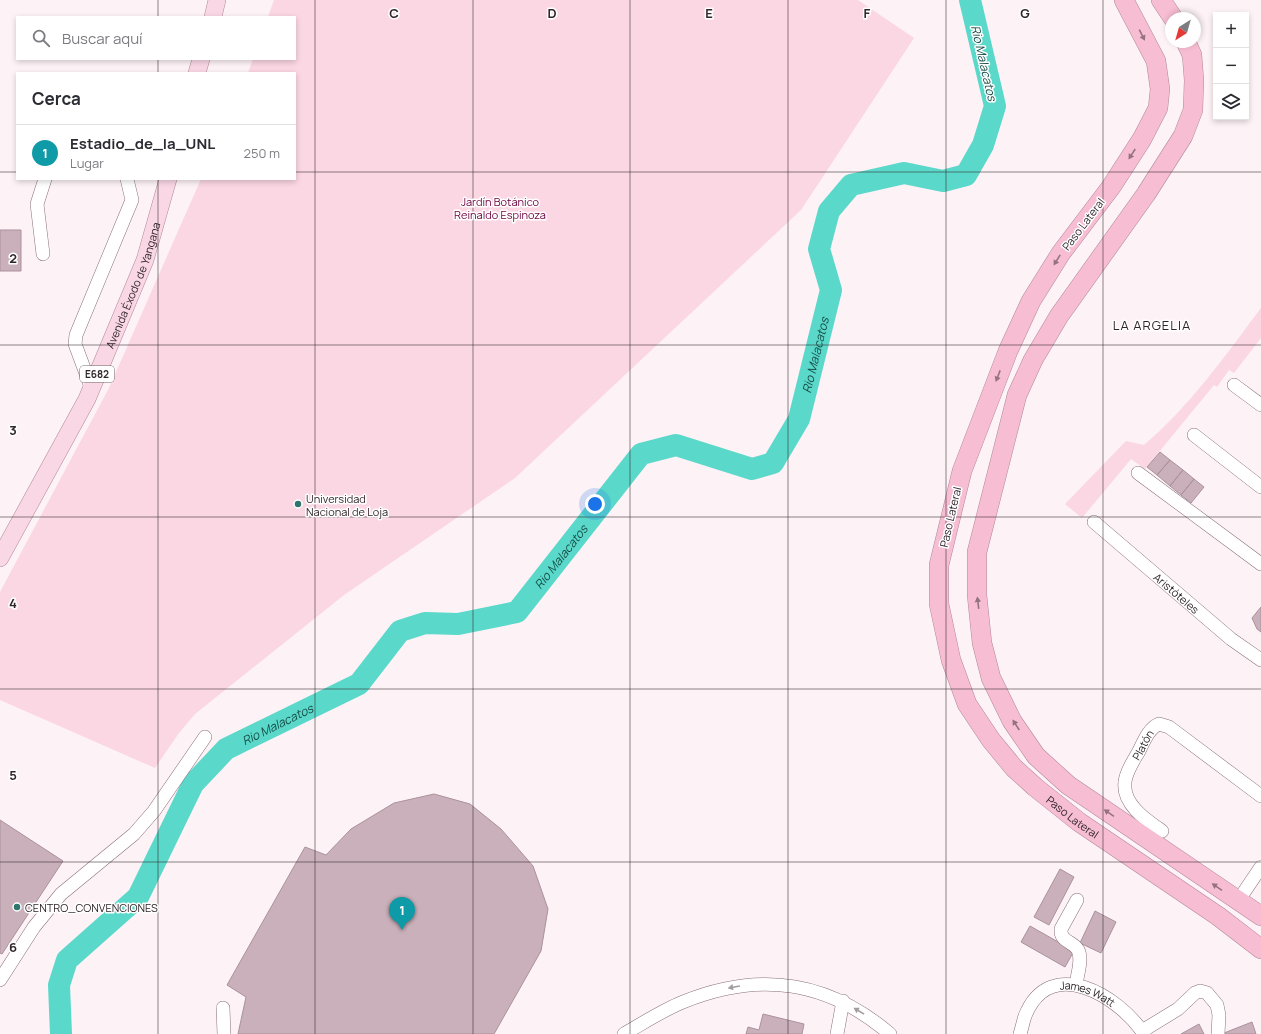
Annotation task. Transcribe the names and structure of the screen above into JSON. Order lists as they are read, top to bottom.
{
  "streets": {
    "highway": ["Paso Lateral"],
    "main road": ["Avenida Éxodo de Yangana", "E682"],
    "street": ["Aristóteles", "Platón", "James Watt"]
  },
  "districts": ["LA ARGELIA"],
  "water": ["Rio Malacatos"],
  "parks": ["Jardín Botánico Reinaldo Espinoza"],
  "places": ["Universidad Nacional de Loja", "CENTRO_CONVENCIONES"],
  "north": "bottom left",
  "page": {
    "map_buttons": ["+", "−"],
    "search": "Buscar aquí",
    "heading": "Cerca",
    "list": [
      {
        "mark": "1",
        "name": "Estadio_de_la_UNL",
        "note": "Lugar",
        "value": "250 m"
      }
    ],
    "pins": "1"
  },
  "grid": {
    "columns": [
      "C",
      "D",
      "E",
      "F",
      "G"
    ],
    "rows": [
      "2",
      "3",
      "4",
      "5",
      "6"
    ]
  }
}
